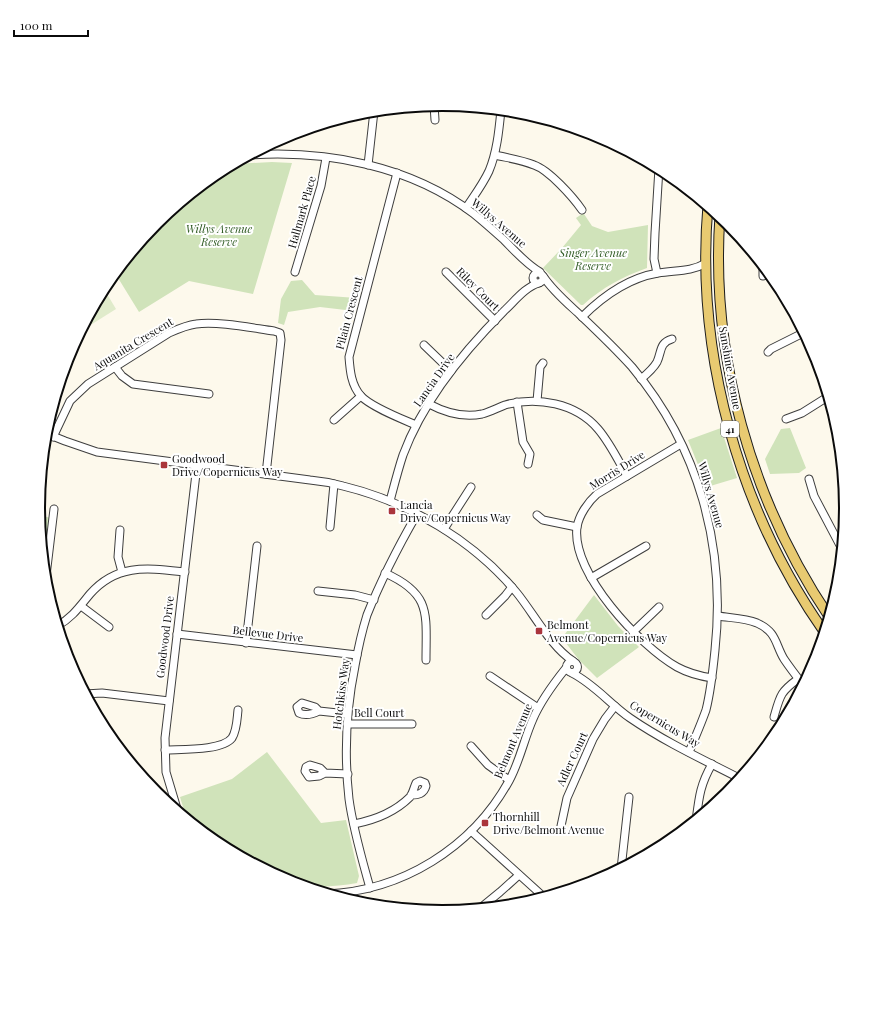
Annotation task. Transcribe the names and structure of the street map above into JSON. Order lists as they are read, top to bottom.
{
  "streets": {
    "main road": ["Sunshine Avenue", "41"],
    "street": [
      "Hallmark Place",
      "Willys Avenue",
      "Riley Court",
      "Pilain Crescent",
      "Aquanita Crescent",
      "Lancia Drive",
      "Morris Drive",
      "Bellevue Drive",
      "Goodwood Drive",
      "Hotchkiss Way",
      "Bell Court",
      "Copernicus Way",
      "Belmont Avenue",
      "Adler Court"
    ]
  },
  "crossings": [
    ["Hallmark Place", "Willys Avenue"],
    ["Willys Avenue", "Pilain Crescent"],
    ["Willys Avenue", "Lancia Drive"],
    ["Willys Avenue", "Morris Drive"],
    ["Willys Avenue", "Copernicus Way"],
    ["Riley Court", "Lancia Drive"],
    ["Pilain Crescent", "Lancia Drive"],
    ["Aquanita Crescent", "Copernicus Way"],
    ["Lancia Drive", "Copernicus Way"],
    ["Bellevue Drive", "Goodwood Drive"],
    ["Bellevue Drive", "Hotchkiss Way"],
    ["Goodwood Drive", "Copernicus Way"],
    ["Hotchkiss Way", "Bell Court"],
    ["Hotchkiss Way", "Copernicus Way"],
    ["Hotchkiss Way", "Belmont Avenue"],
    ["Copernicus Way", "Belmont Avenue"],
    ["Copernicus Way", "Adler Court"]
  ],
  "parks": ["Willys Avenue Reserve", "Singer Avenue Reserve"],
  "places": {
    "transit": [
      "Goodwood Drive/Copernicus Way",
      "Lancia Drive/Copernicus Way",
      "Belmont Avenue/Copernicus Way",
      "Thornhill Drive/Belmont Avenue"
    ]
  },
  "scale_bar": "100 m"
}
